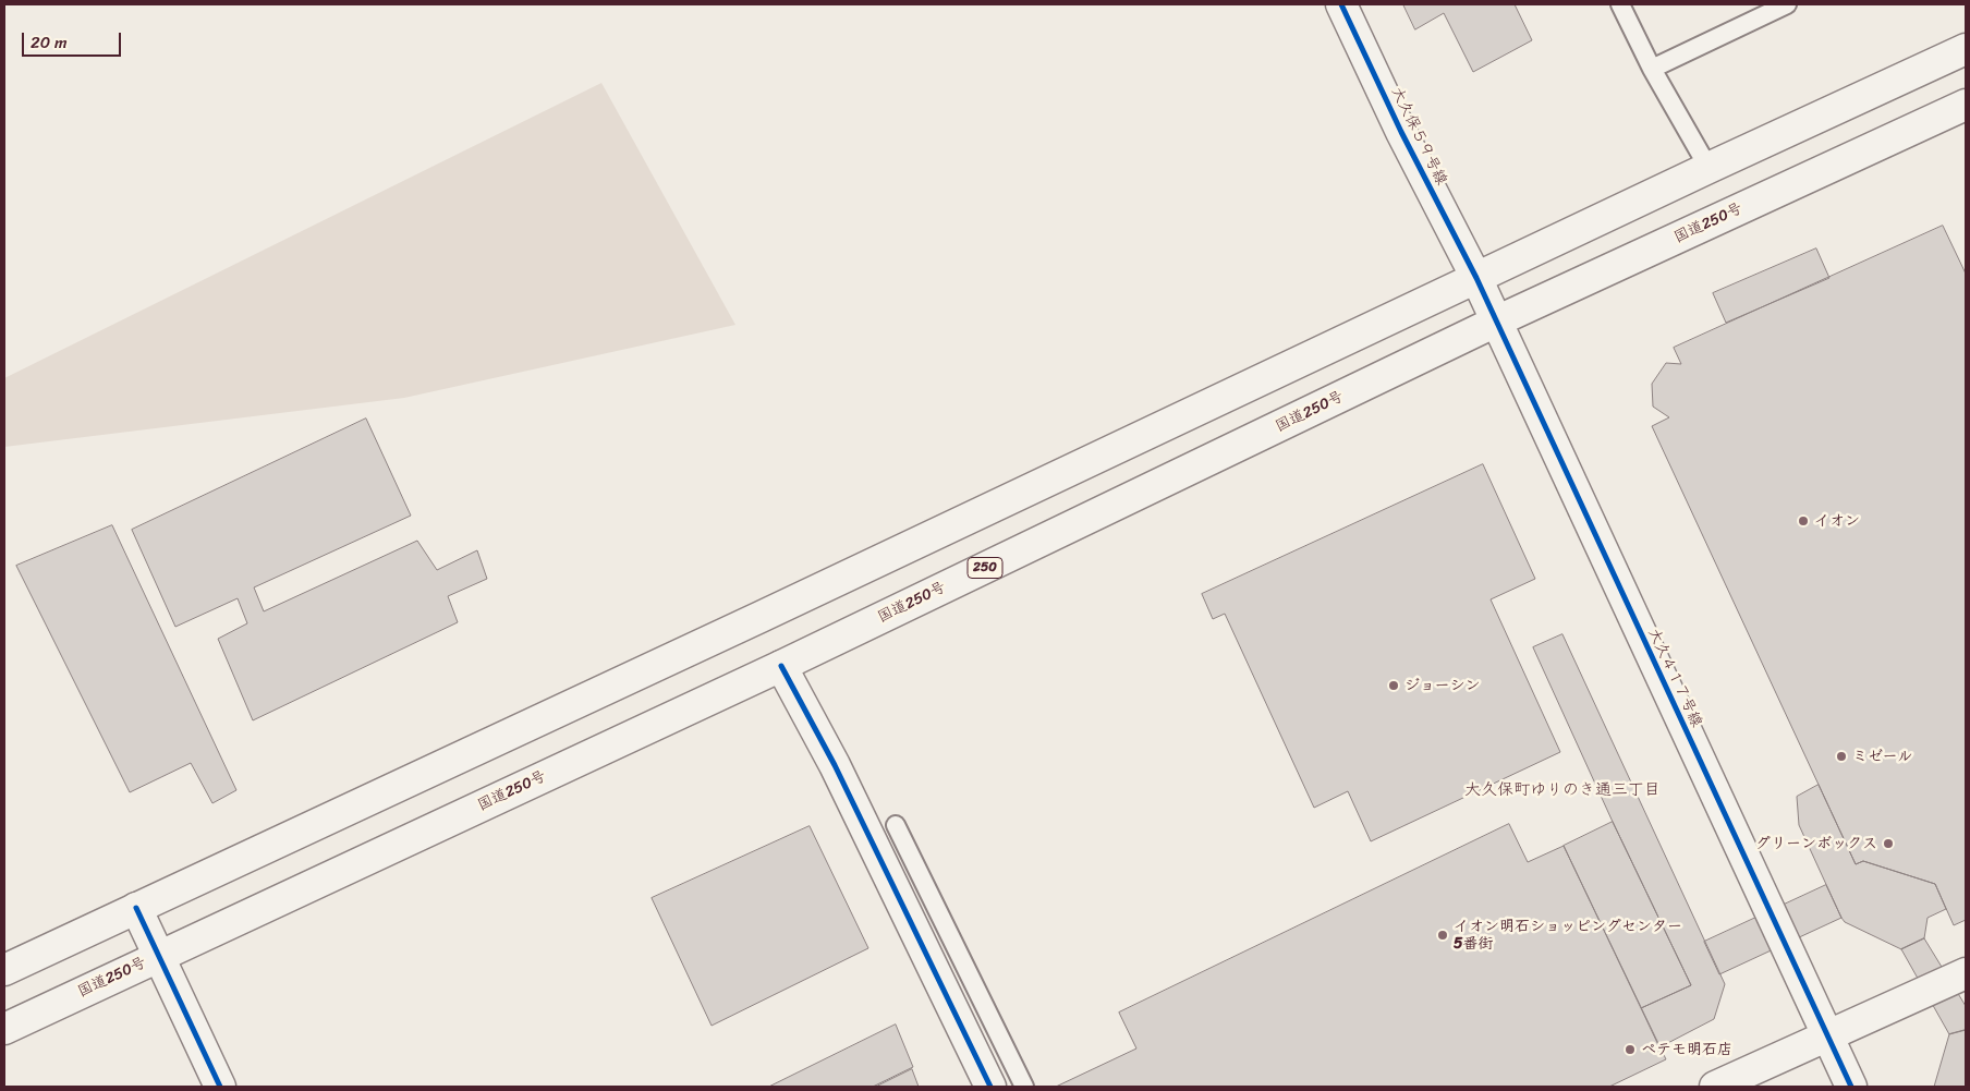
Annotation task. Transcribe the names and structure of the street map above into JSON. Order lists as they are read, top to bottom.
{
  "streets": {
    "main road": [
      "大久保５９号線",
      "国道250号",
      "250",
      "大久４１７号線"
    ]
  },
  "crossings": [
    ["大久保５９号線", "大久４１７号線"],
    ["国道250号", "大久４１７号線"]
  ],
  "districts": ["大久保町ゆりのき通三丁目"],
  "places": [
    "イオン",
    "ジョーシン",
    "ミゼール",
    "グリーンボックス",
    "イオン明石ショッピングセンター 5番街",
    "ペテモ明石店"
  ],
  "scale_bar": "20 m"
}
